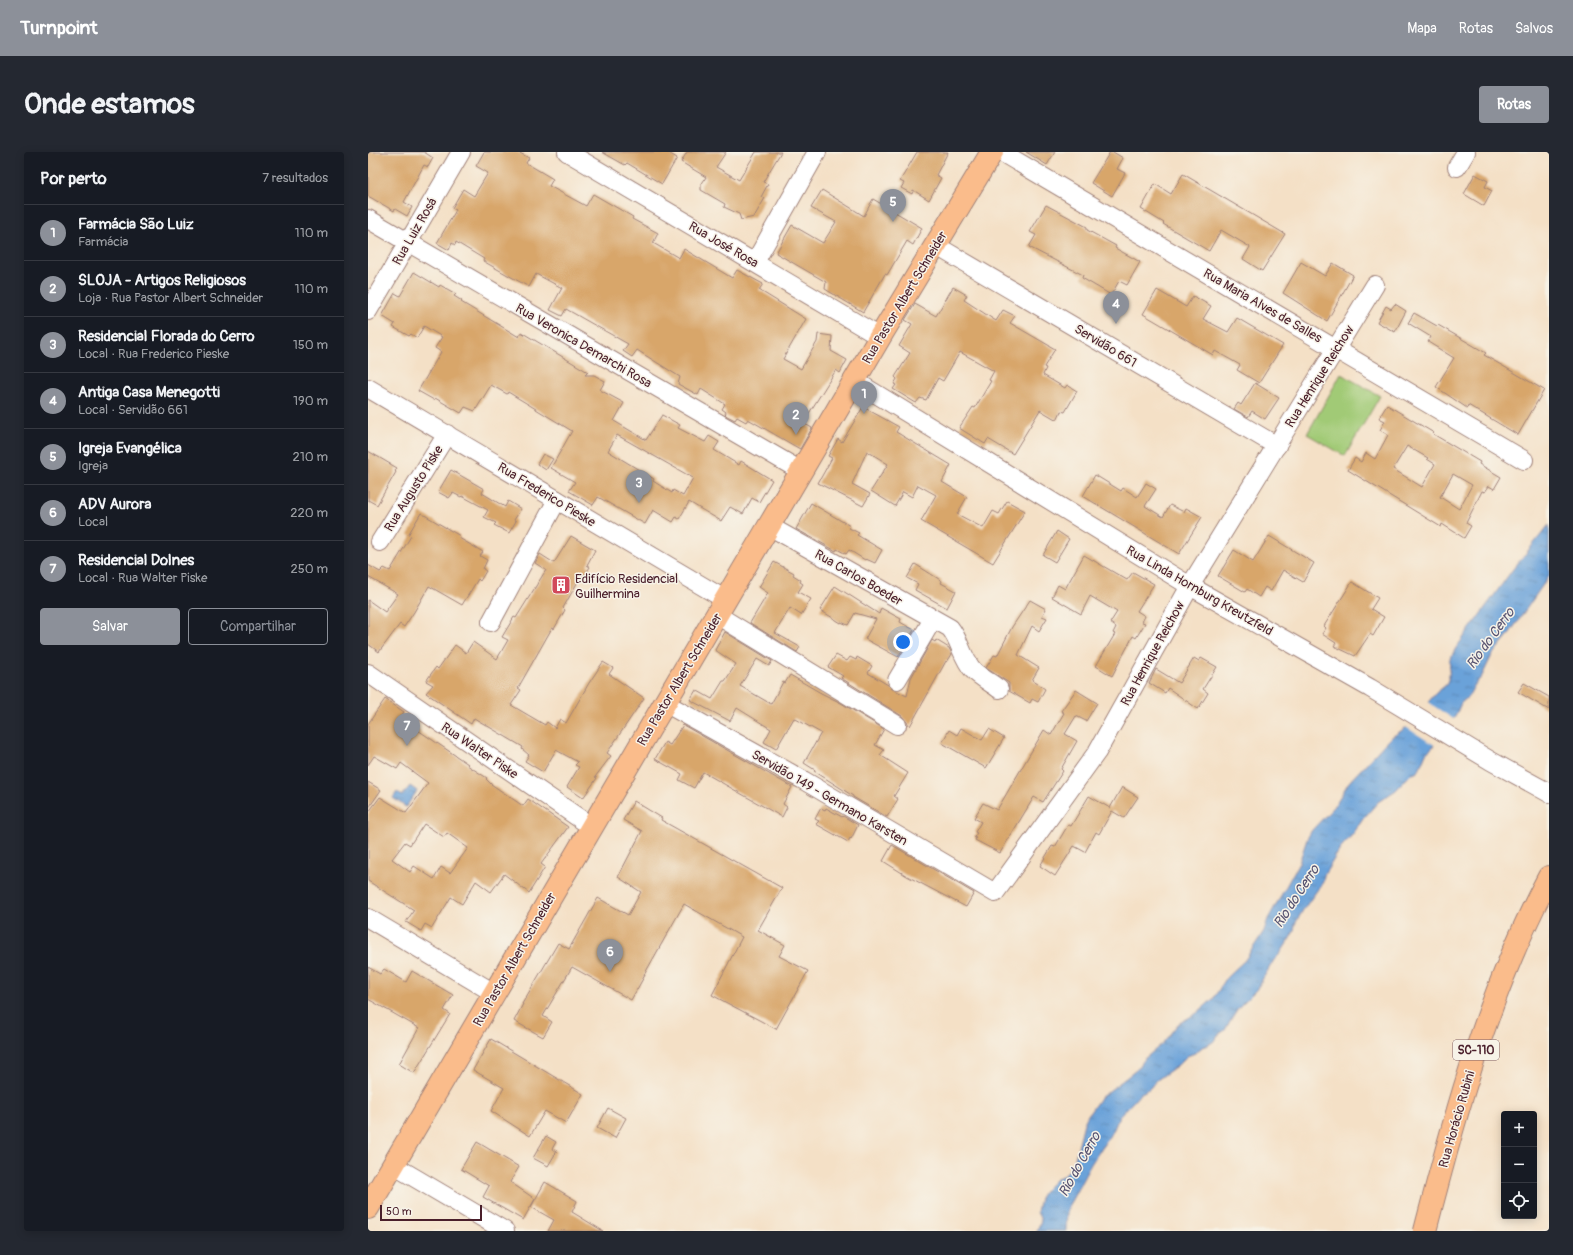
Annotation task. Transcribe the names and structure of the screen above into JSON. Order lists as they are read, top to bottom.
{
  "streets": {
    "main road": ["Rua Pastor Albert Schneider", "SC-110", "Rua Horácio Rubini"],
    "street": [
      "Rua Luiz Rosá",
      "Rua José Rosa",
      "Rua Maria Alves de Salles",
      "Rua Veronica Demarchi Rosa",
      "Servidão 661",
      "Rua Henrique Reichow",
      "Rua Augusto Piske",
      "Rua Frederico Pieske",
      "Rua Carlos Boeder",
      "Rua Linda Hornburg Kreutzfeld",
      "Rua Walter Piske",
      "Servidão 149 - Germano Karsten"
    ]
  },
  "crossings": [
    ["Rua Luiz Rosá", "Rua Veronica Demarchi Rosa"],
    ["Rua José Rosa", "Rua Pastor Albert Schneider"],
    ["Rua Pastor Albert Schneider", "Rua Veronica Demarchi Rosa"],
    ["Rua Pastor Albert Schneider", "Servidão 661"],
    ["Rua Pastor Albert Schneider", "Rua Frederico Pieske"],
    ["Rua Pastor Albert Schneider", "Rua Carlos Boeder"],
    ["Rua Pastor Albert Schneider", "Rua Linda Hornburg Kreutzfeld"],
    ["Rua Pastor Albert Schneider", "Rua Walter Piske"],
    ["Rua Pastor Albert Schneider", "Servidão 149 - Germano Karsten"],
    ["Rua Maria Alves de Salles", "Rua Henrique Reichow"],
    ["Servidão 661", "Rua Henrique Reichow"],
    ["Rua Henrique Reichow", "Rua Linda Hornburg Kreutzfeld"],
    ["Rua Henrique Reichow", "Servidão 149 - Germano Karsten"],
    ["Rua Augusto Piske", "Rua Frederico Pieske"]
  ],
  "water": ["Rio do Cerro"],
  "places": {
    "building": ["Edifício Residencial Guilhermina"]
  },
  "scale_bar": "50 m",
  "page": {
    "header": "Turnpoint",
    "nav": ["Mapa", "Rotas", "Salvos"],
    "buttons": [
      "Rotas",
      ["Salvar", "Compartilhar"]
    ],
    "title": "Onde estamos",
    "heading": ["Por perto", "7 resultados"],
    "pins": [
      "5",
      "4",
      "1",
      "2",
      "3",
      "7",
      "6"
    ],
    "list": [
      {
        "mark": "1",
        "name": "Farmácia São Luiz",
        "note": "Farmácia",
        "value": "110 m"
      },
      {
        "mark": "2",
        "name": "SLOJA - Artigos Religiosos",
        "note": "Loja · Rua Pastor Albert Schneider",
        "value": "110 m"
      },
      {
        "mark": "3",
        "name": "Residencial Florada do Cerro",
        "note": "Local · Rua Frederico Pieske",
        "value": "150 m"
      },
      {
        "mark": "4",
        "name": "Antiga Casa Menegotti",
        "note": "Local · Servidão 661",
        "value": "190 m"
      },
      {
        "mark": "5",
        "name": "Igreja Evangélica",
        "note": "Igreja",
        "value": "210 m"
      },
      {
        "mark": "6",
        "name": "ADV Aurora",
        "note": "Local",
        "value": "220 m"
      },
      {
        "mark": "7",
        "name": "Residencial Dolnes",
        "note": "Local · Rua Walter Piske",
        "value": "250 m"
      }
    ],
    "map_buttons": ["+", "−"],
    "scale": "50 m"
  }
}
